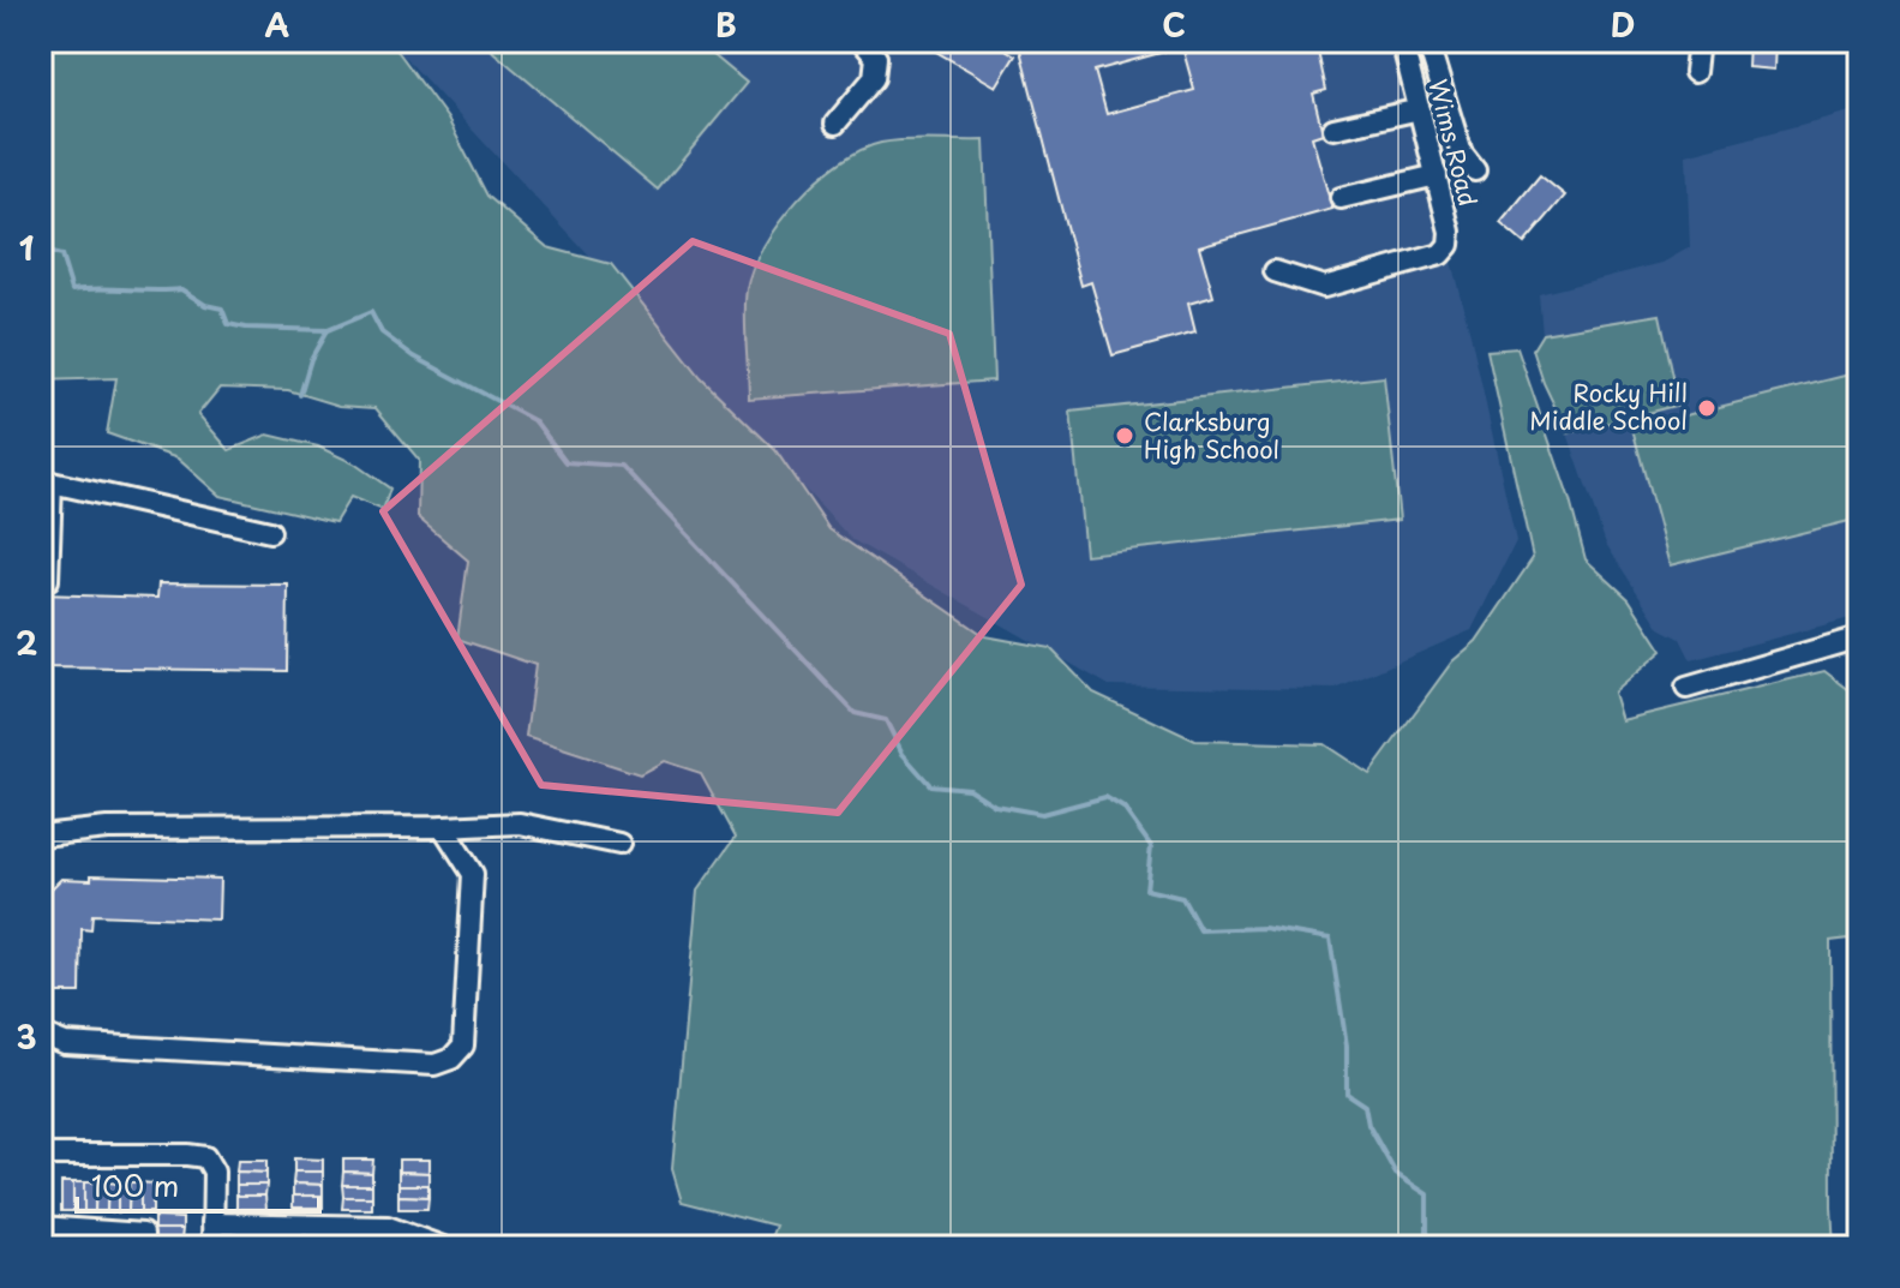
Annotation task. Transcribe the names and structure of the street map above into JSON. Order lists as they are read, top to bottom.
{
  "streets": {
    "street": ["Wims Road"]
  },
  "places": ["Rocky Hill Middle School", "Clarksburg High School"],
  "scale_bar": "100 m",
  "grid": {
    "columns": [
      "A",
      "B",
      "C",
      "D"
    ],
    "rows": ["1", "2", "3"]
  }
}
